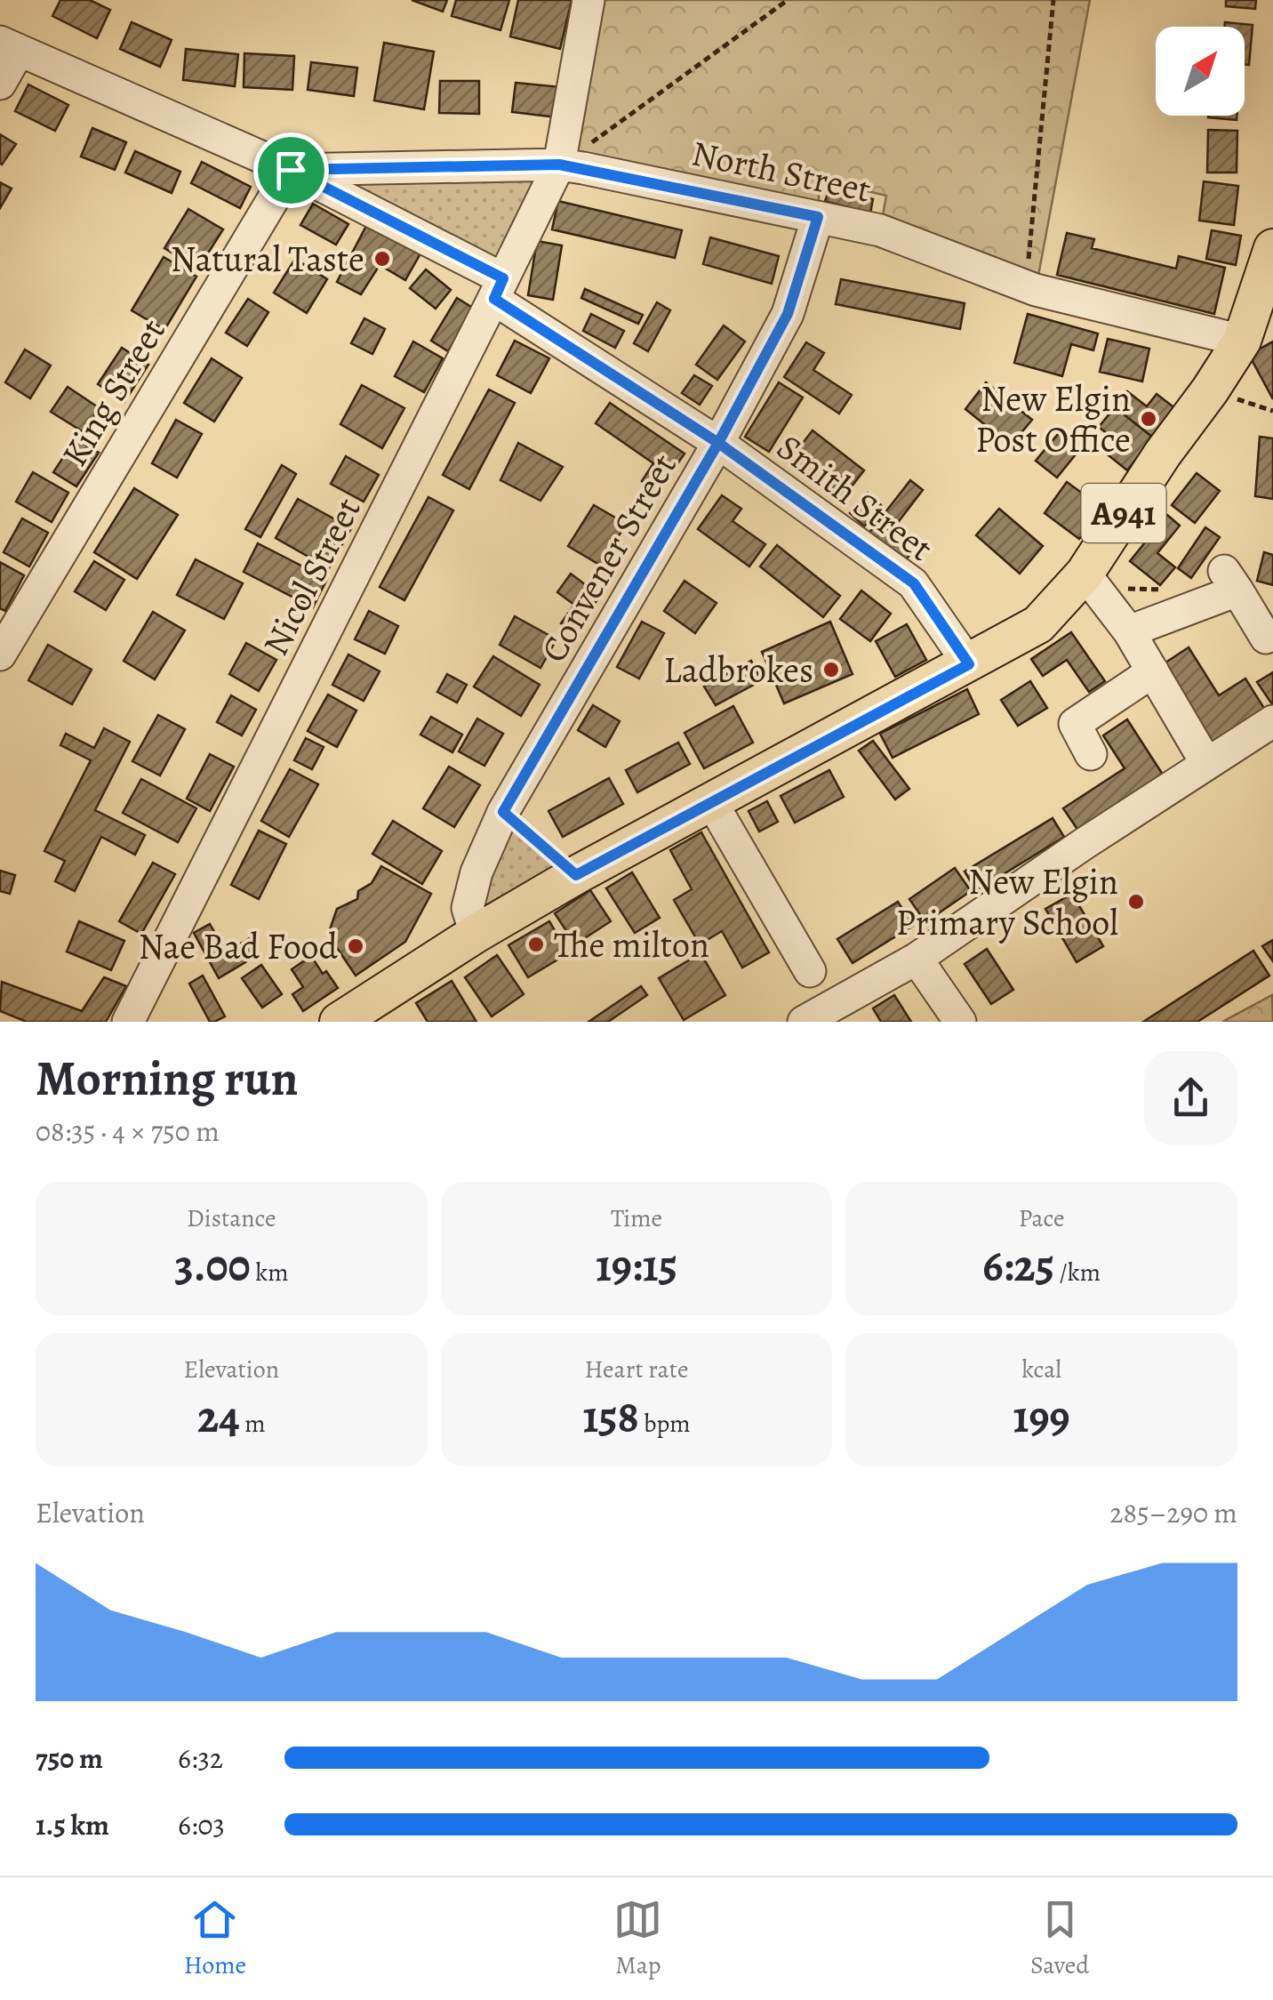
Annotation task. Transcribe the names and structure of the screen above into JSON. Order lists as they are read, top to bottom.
{
  "streets": {
    "main road": ["A941"],
    "street": [
      "North Street",
      "King Street",
      "Smith Street",
      "Convener Street",
      "Nicol Street"
    ]
  },
  "crossings": [
    ["North Street", "King Street"],
    ["North Street", "Smith Street"],
    ["North Street", "A941"],
    ["North Street", "Convener Street"],
    ["North Street", "Nicol Street"],
    ["King Street", "Smith Street"],
    ["Smith Street", "A941"],
    ["Smith Street", "Convener Street"],
    ["Smith Street", "Nicol Street"],
    ["A941", "Convener Street"]
  ],
  "places": [
    "Natural Taste",
    "New Elgin Post Office",
    "Ladbrokes",
    "New Elgin Primary School",
    "The milton",
    "Nae Bad Food"
  ],
  "north": "top right",
  "page": {
    "heading": ["Morning run", "08:35 · 4 × 750 m"],
    "stats": [
      ["Distance", "3.00 km"],
      ["Time", "19:15"],
      ["Pace", "6:25 /km"],
      ["Elevation", "24 m"],
      ["Heart rate", "158 bpm"],
      ["kcal", "199"]
    ],
    "chart": ["Elevation", "285–290 m"],
    "list": [
      {
        "name": "750 m",
        "note": "6:32"
      },
      {
        "name": "1.5 km",
        "note": "6:03"
      }
    ],
    "tabs": ["Home", "Map", "Saved"]
  }
}
